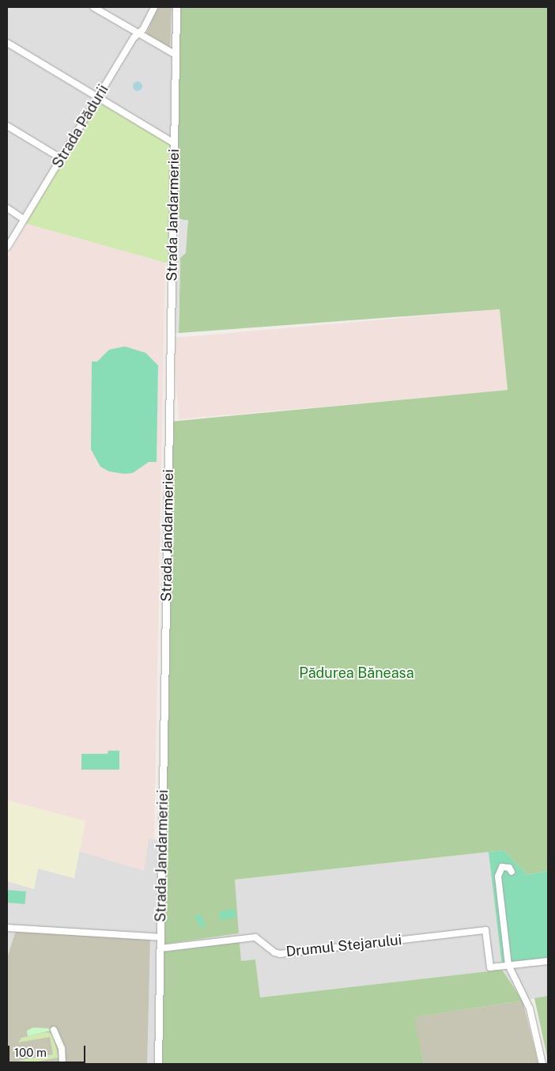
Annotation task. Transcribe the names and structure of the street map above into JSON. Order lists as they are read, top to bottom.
{
  "streets": {
    "street": ["Strada Pădurii", "Strada Jandarmeriei", "Drumul Stejarului"]
  },
  "crossings": [
    ["Strada Jandarmeriei", "Drumul Stejarului"]
  ],
  "parks": ["Pădurea Băneasa"],
  "scale_bar": "100 m"
}
